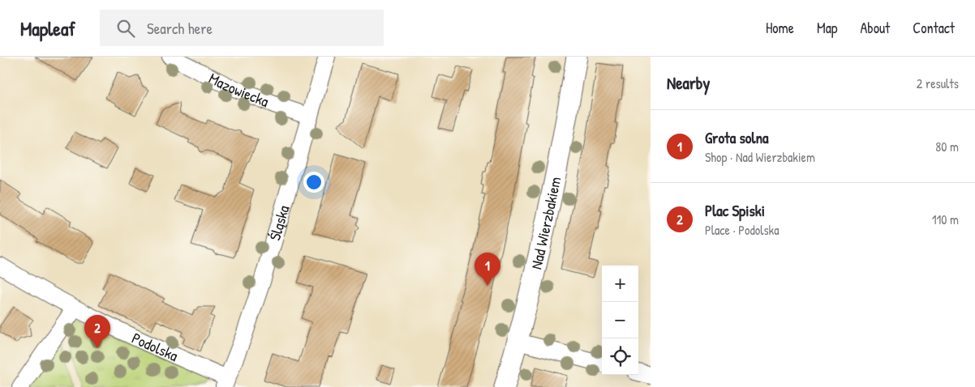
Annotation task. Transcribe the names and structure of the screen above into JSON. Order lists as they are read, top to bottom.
{
  "streets": {
    "street": [
      "Mazowiecka",
      "Nad Wierzbakiem",
      "Śląska",
      "Podolska"
    ]
  },
  "crossings": [
    ["Mazowiecka", "Śląska"],
    ["Śląska", "Podolska"]
  ],
  "page": {
    "header": "Mapleaf",
    "search": "Search here",
    "nav": [
      "Home",
      "Map",
      "About",
      "Contact"
    ],
    "heading": ["Nearby", "2 results"],
    "list": [
      {
        "mark": "1",
        "name": "Grota solna",
        "note": "Shop · Nad Wierzbakiem",
        "value": "80 m"
      },
      {
        "mark": "2",
        "name": "Plac Spiski",
        "note": "Place · Podolska",
        "value": "110 m"
      }
    ],
    "pins": ["1", "2"],
    "map_buttons": ["+", "−"]
  }
}
